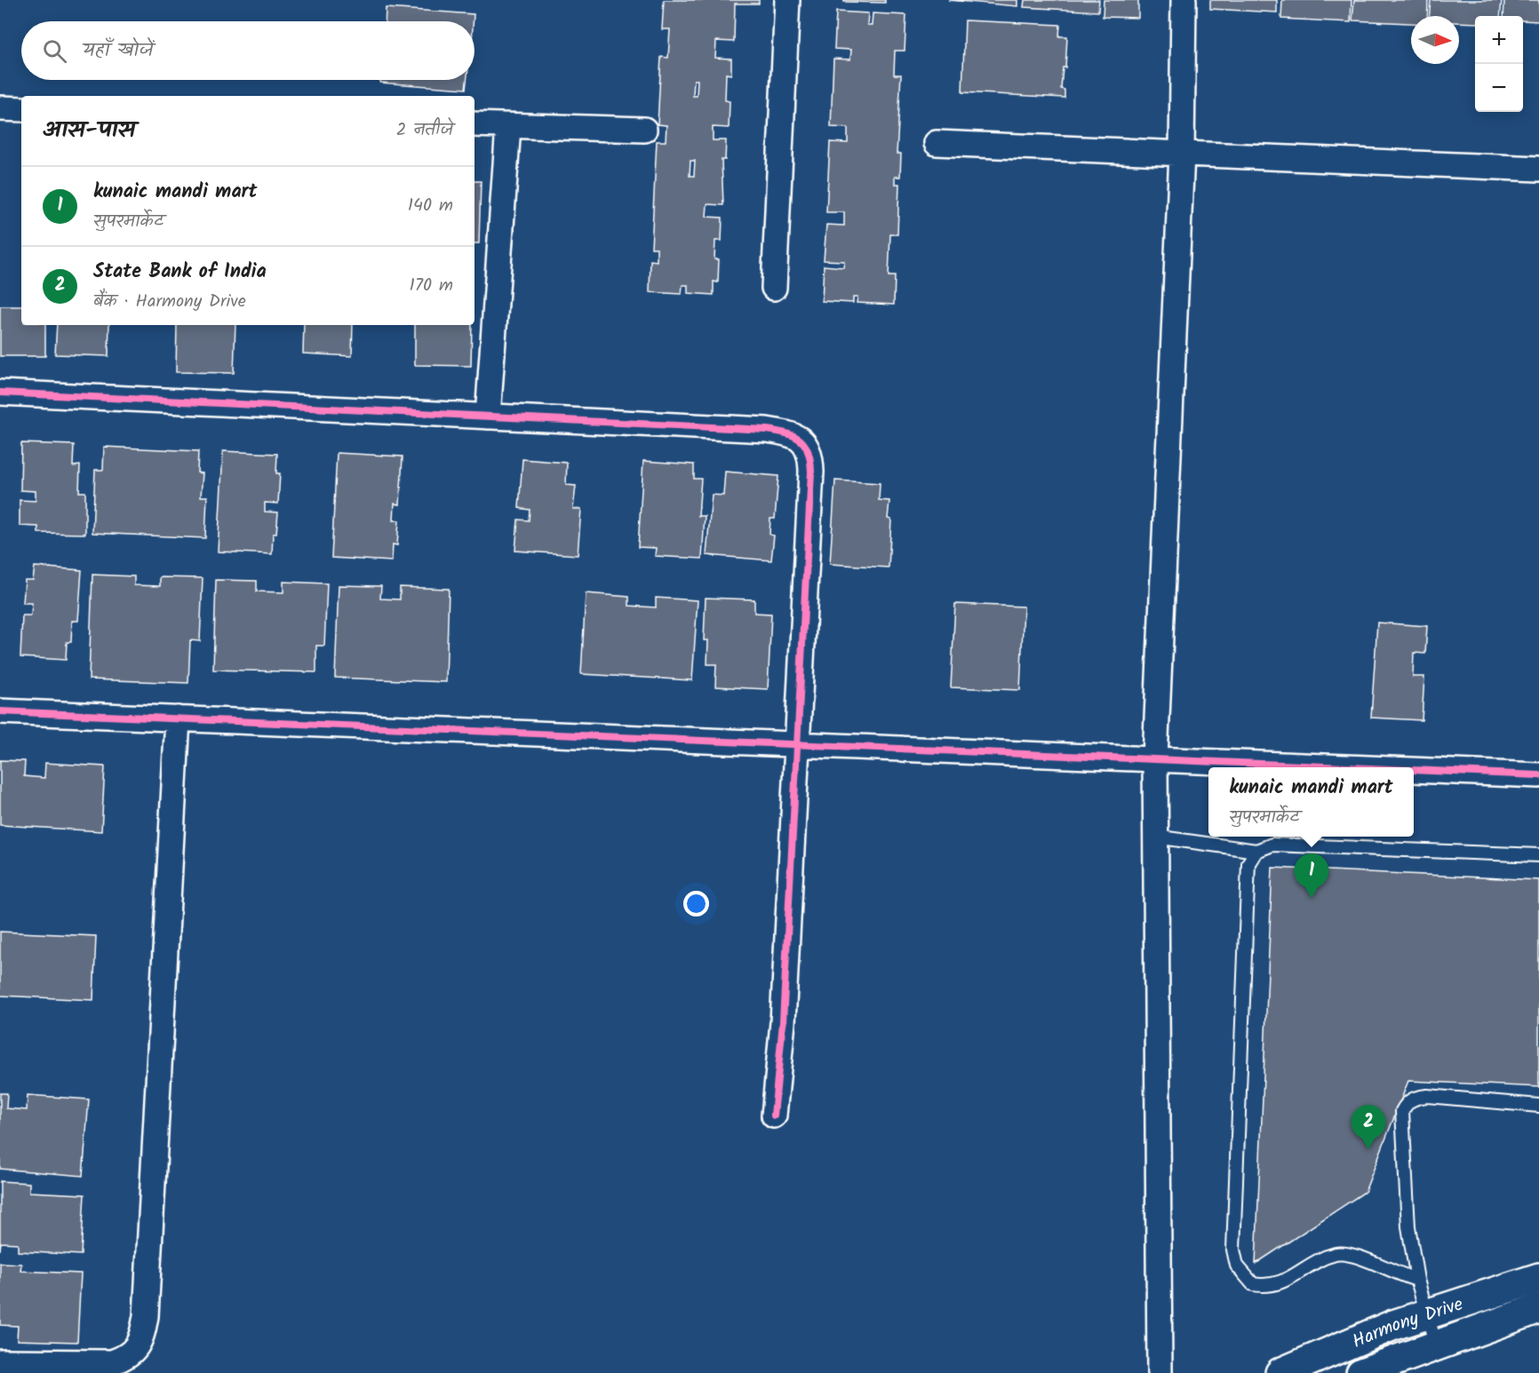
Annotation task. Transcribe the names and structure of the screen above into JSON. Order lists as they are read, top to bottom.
{
  "streets": {
    "main road": ["Harmony Drive"]
  },
  "north": "right",
  "page": {
    "map_buttons": ["+", "−"],
    "search": "यहाँ खोजें",
    "heading": ["आस-पास", "2 नतीजे"],
    "list": [
      {
        "mark": "1",
        "name": "kunaic mandi mart",
        "note": "सुपरमार्केट",
        "value": "140 m"
      },
      {
        "mark": "2",
        "name": "State Bank of India",
        "note": "बैंक · Harmony Drive",
        "value": "170 m"
      }
    ],
    "popup": ["kunaic mandi mart", "सुपरमार्केट"],
    "pins": ["1", "2"]
  }
}
